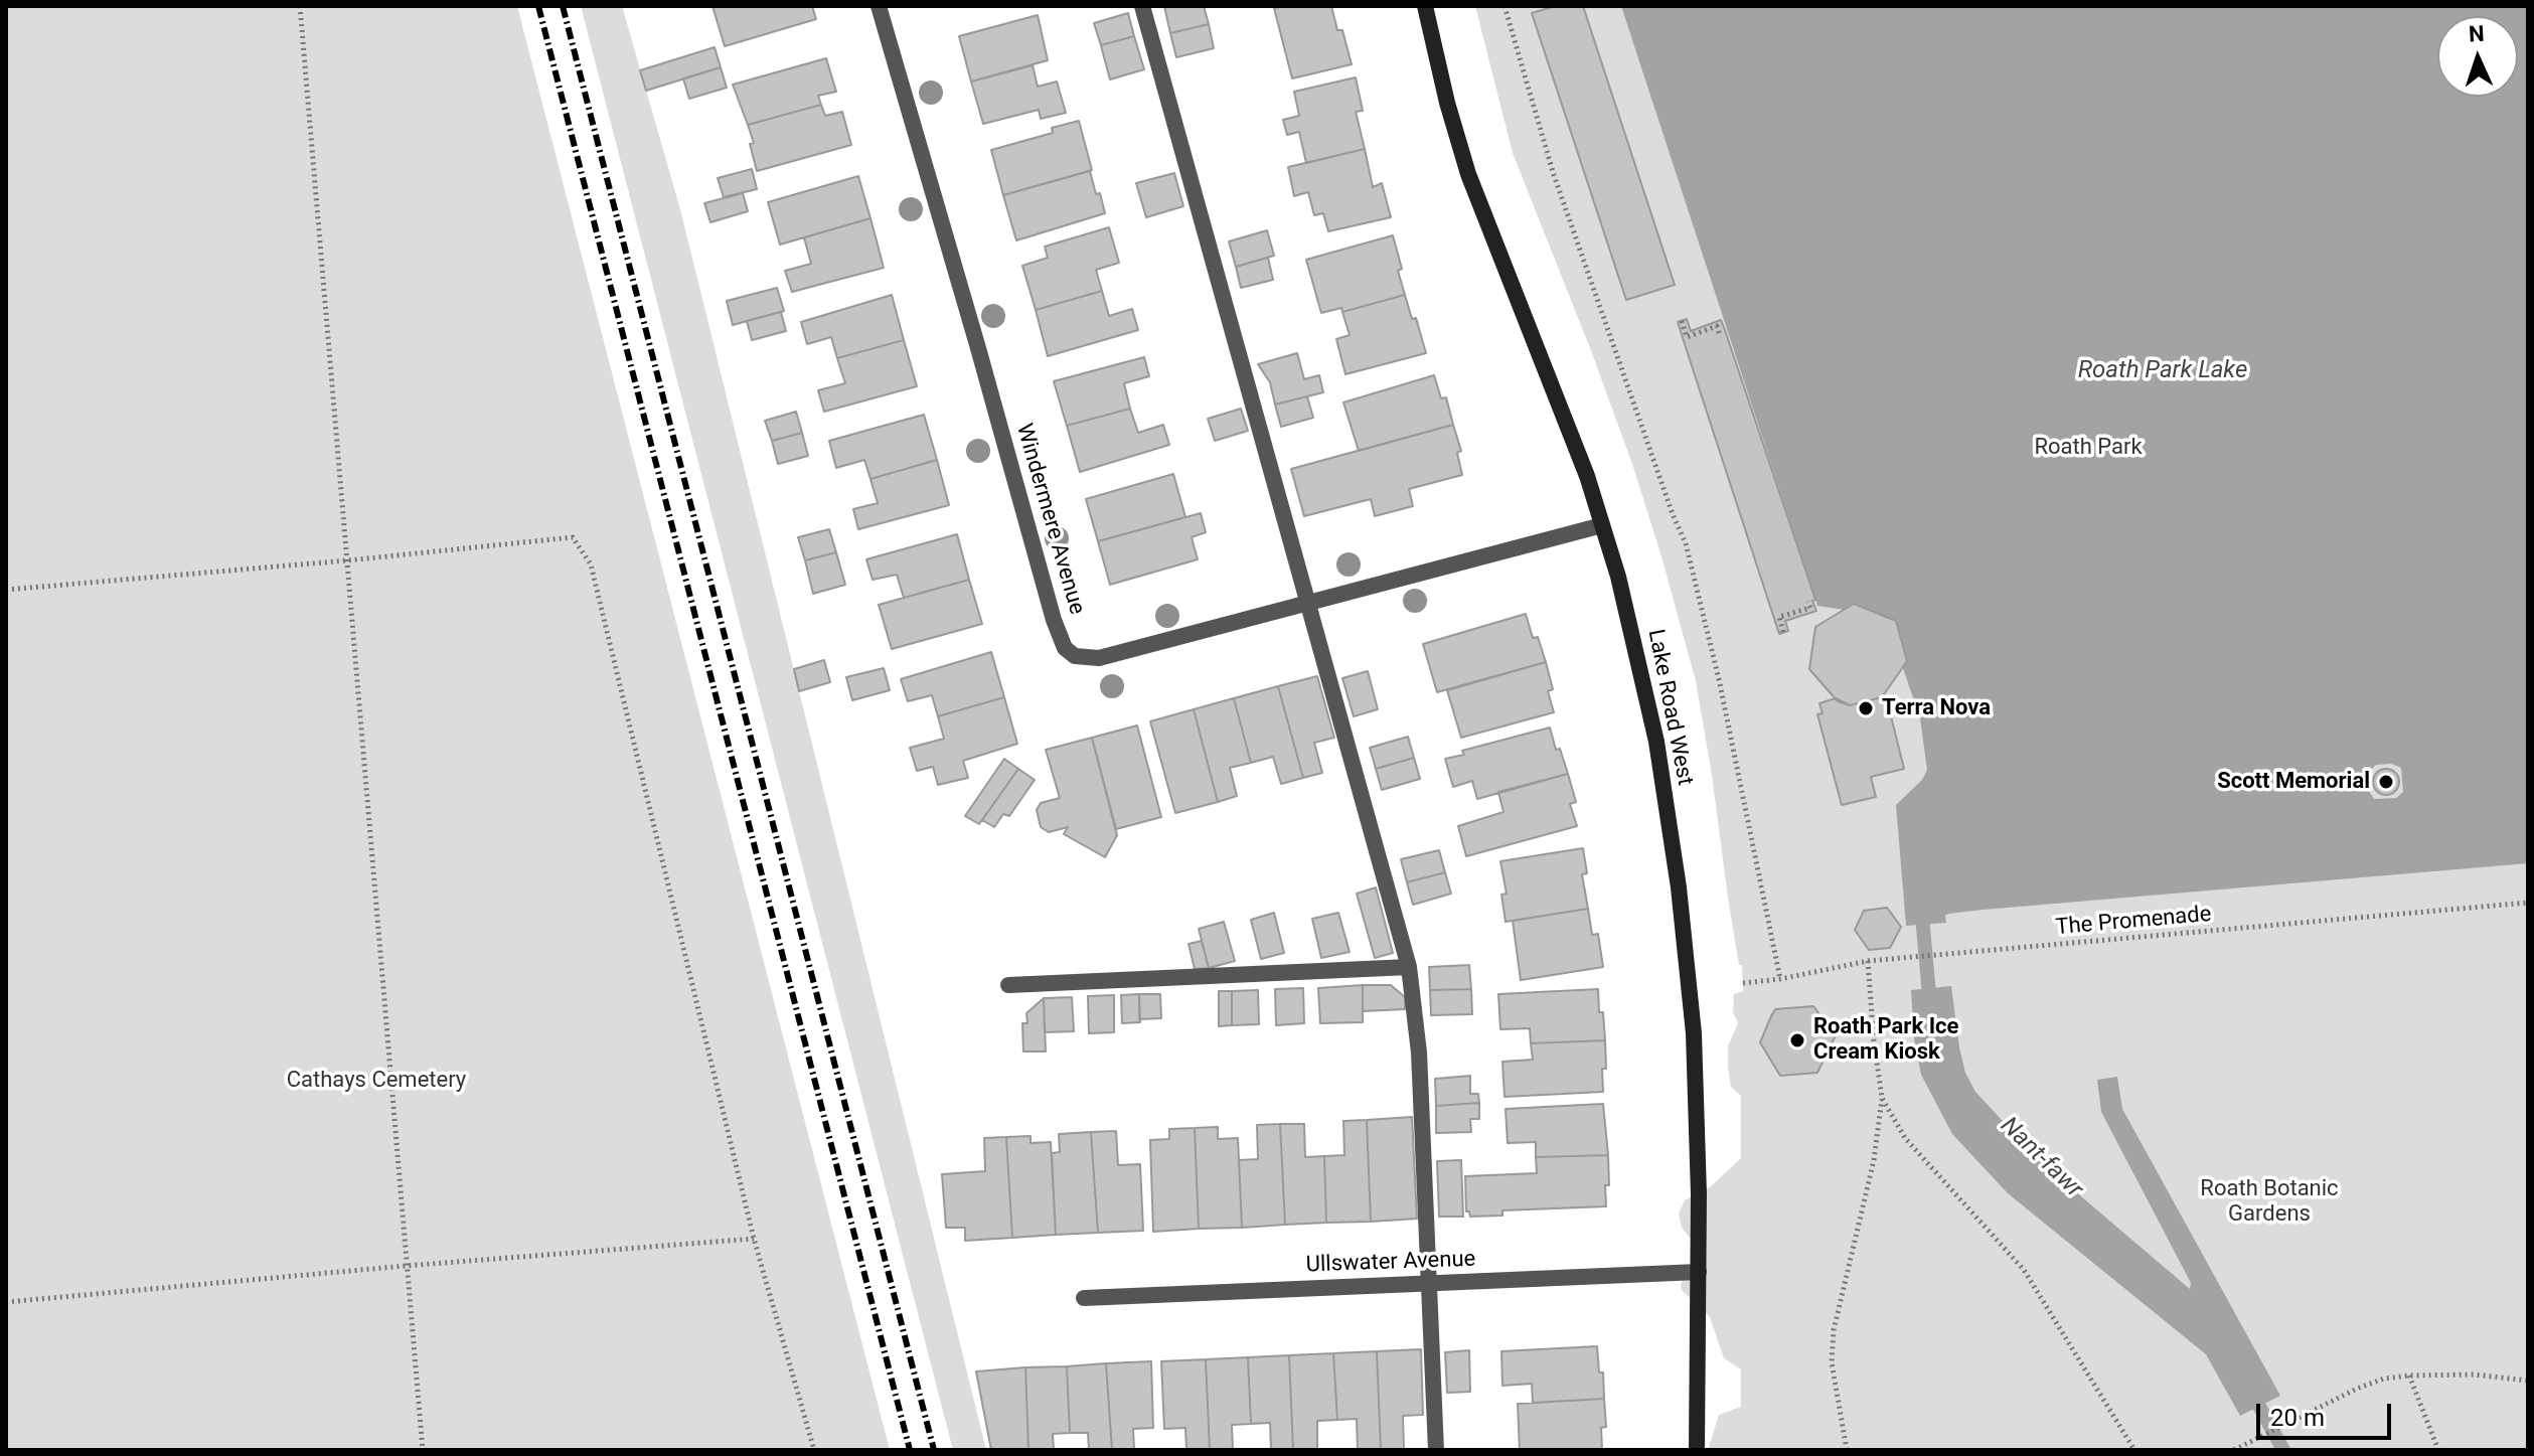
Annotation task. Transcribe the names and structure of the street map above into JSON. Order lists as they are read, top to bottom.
{
  "streets": {
    "street": ["Windermere Avenue", "Lake Road West", "Ullswater Avenue"],
    "path": ["The Promenade"]
  },
  "crossings": [
    ["Windermere Avenue", "Lake Road West"],
    ["Lake Road West", "Ullswater Avenue"]
  ],
  "water": ["Roath Park Lake", "Nant-fawr"],
  "parks": ["Roath Park", "Cathays Cemetery", "Roath Botanic Gardens"],
  "places": ["Terra Nova", "Scott Memorial", "Roath Park Ice Cream Kiosk"],
  "scale_bar": "20 m",
  "north": "top"
}
